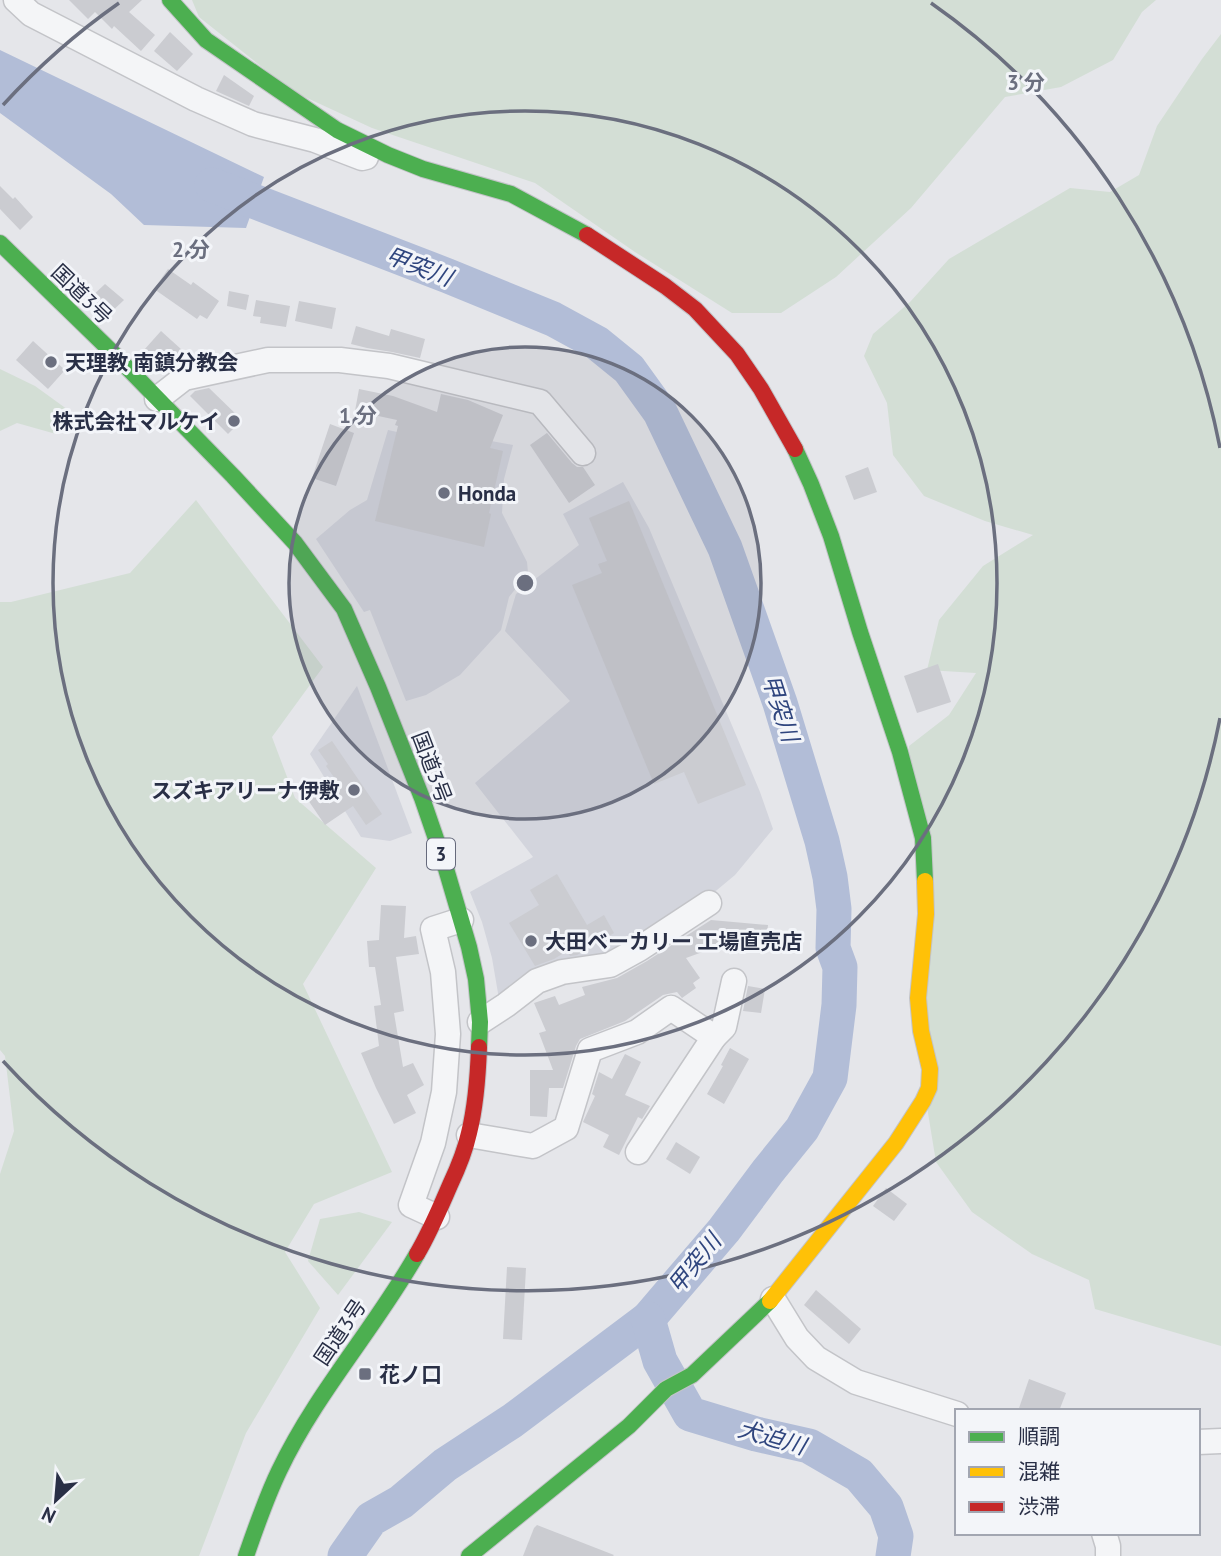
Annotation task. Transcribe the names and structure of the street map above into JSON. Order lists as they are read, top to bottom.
{
  "streets": {
    "main road": ["国道3号", "3"]
  },
  "water": ["甲突川", "犬迫川"],
  "places": {
    "other": [
      "天理教 南鎮分教会",
      "株式会社マルケイ",
      "Honda",
      "スズキアリーナ伊敷",
      "大田ベーカリー 工場直売店"
    ],
    "transit": ["花ノ口"]
  },
  "legend": ["順調", "混雑", "渋滞"],
  "north": "bottom left",
  "rings": ["3 分", "2 分", "1 分"]
}
